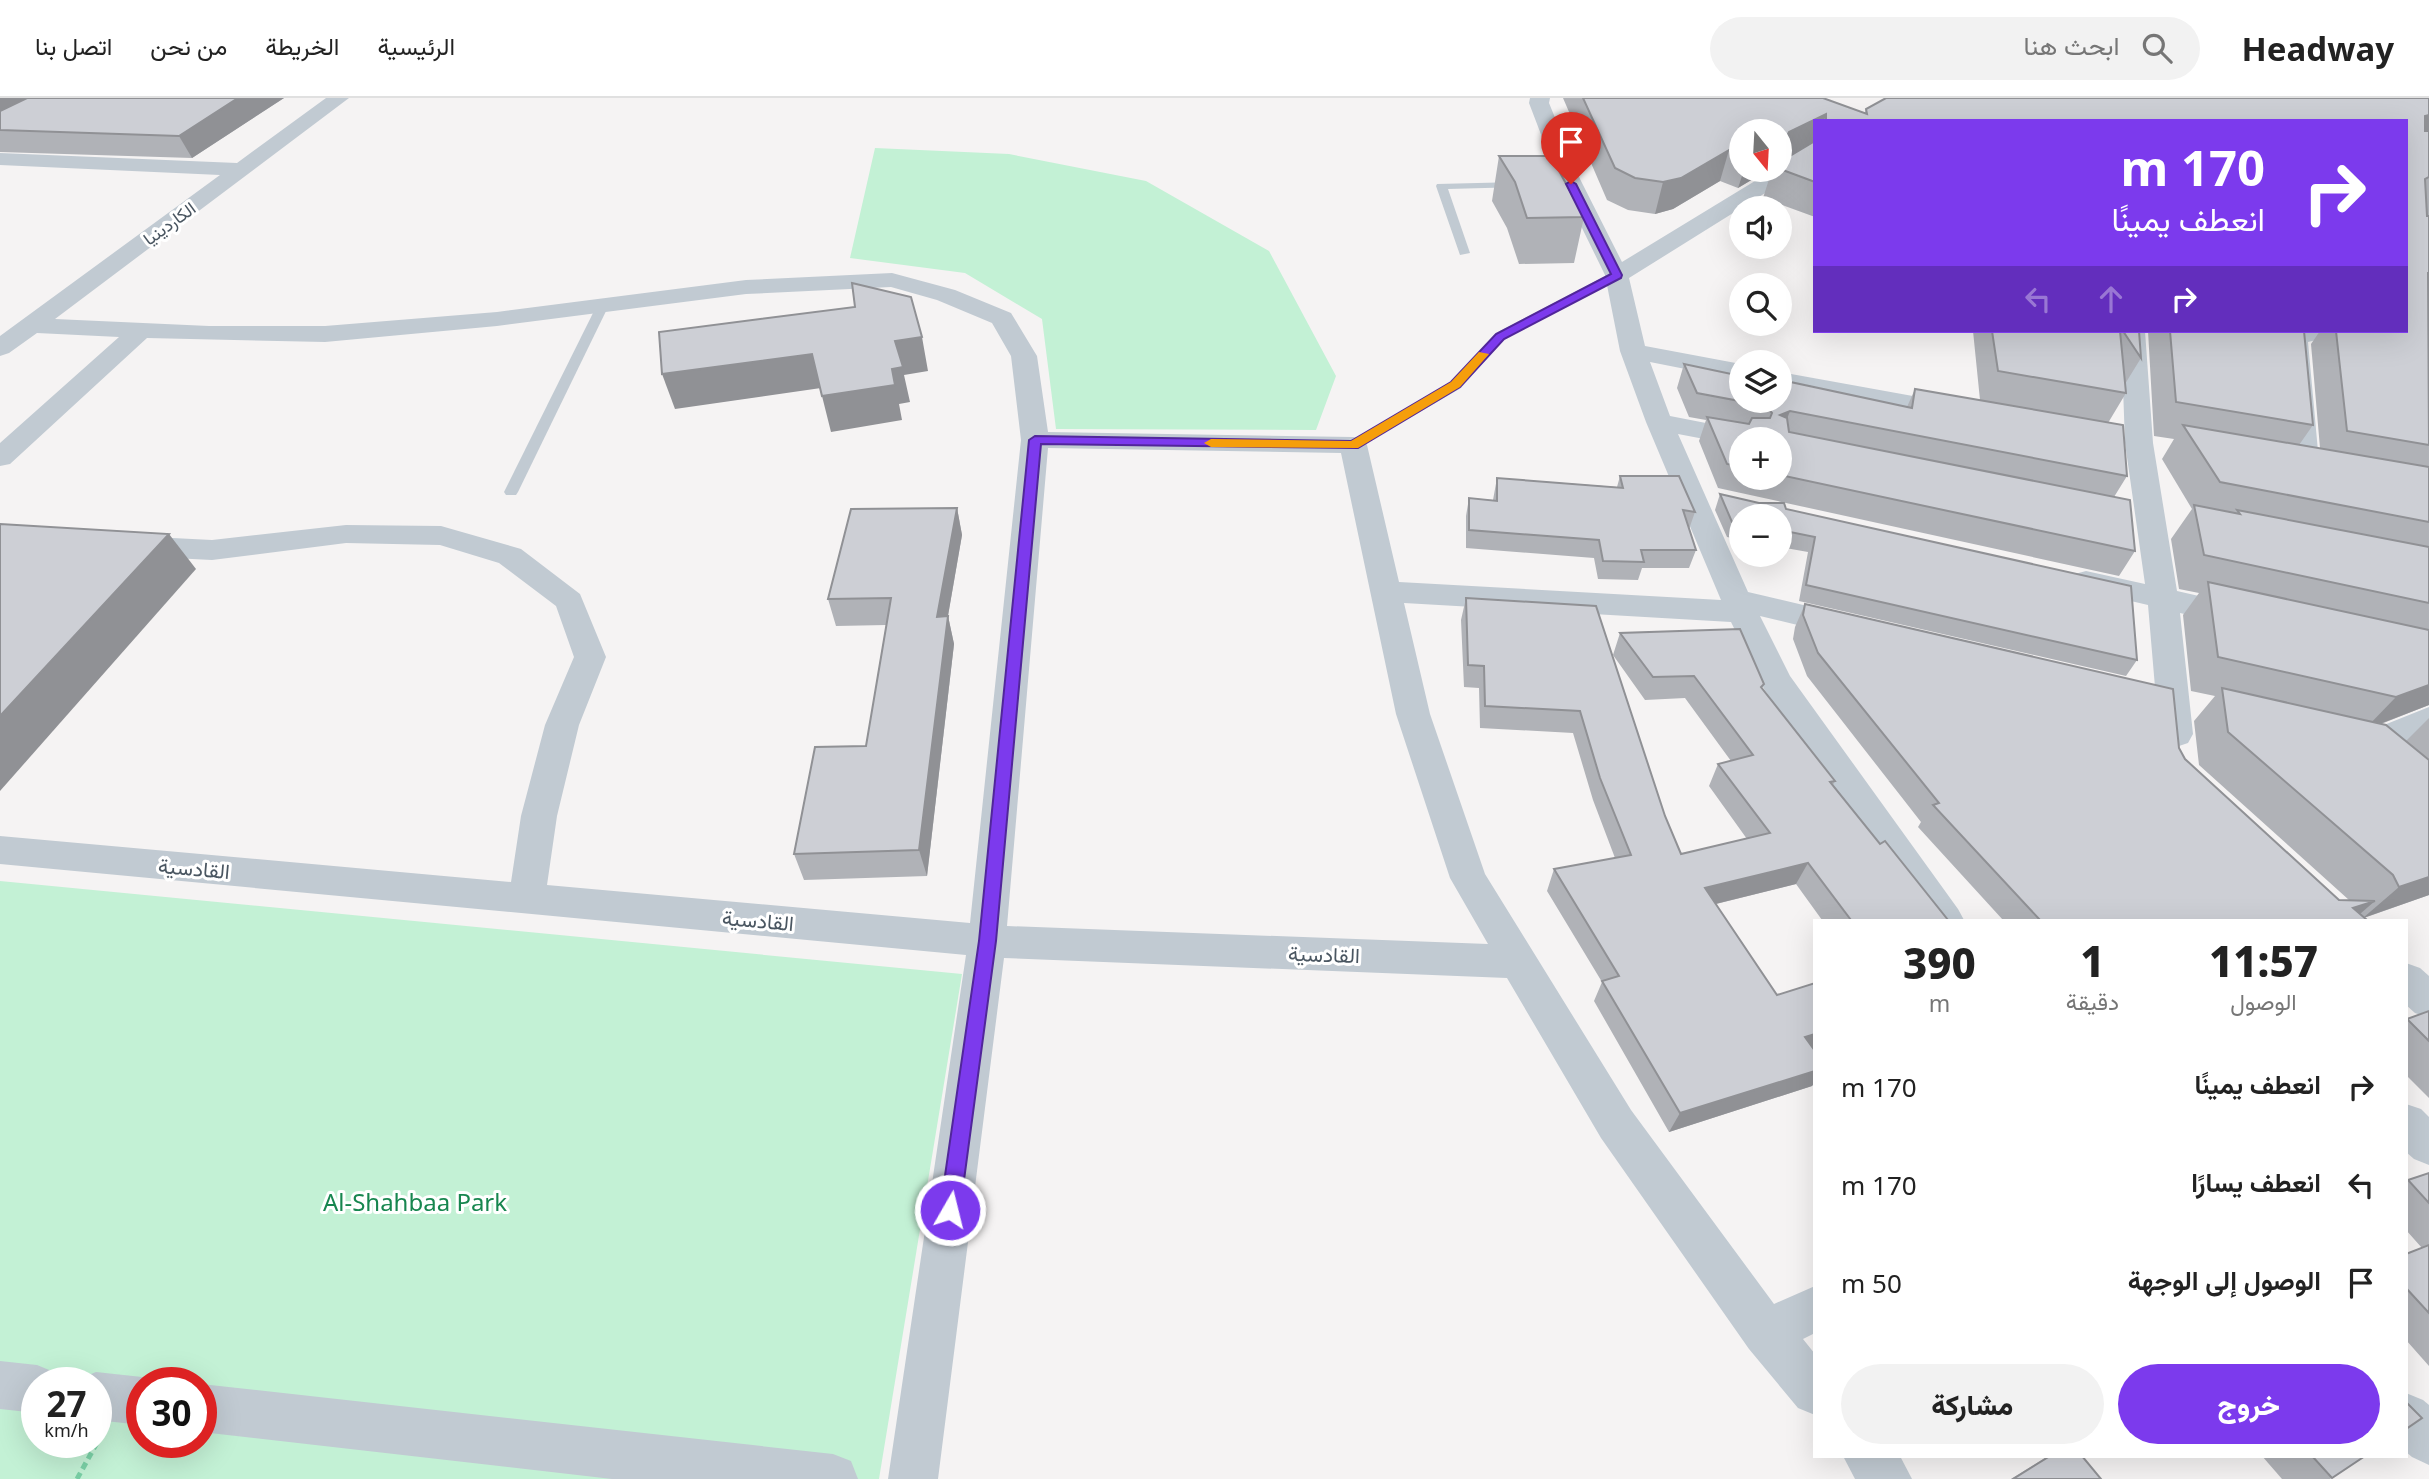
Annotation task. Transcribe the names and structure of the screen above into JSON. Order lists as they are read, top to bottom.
{
  "streets": {
    "street": ["الكاردينيا", "القادسية"]
  },
  "parks": ["Al-Shahbaa Park"],
  "north": "bottom",
  "page": {
    "header": "Headway",
    "search": "ابحث هنا",
    "nav": [
      "الرئيسية",
      "الخريطة",
      "من نحن",
      "اتصل بنا"
    ],
    "map_buttons": ["+", "−"],
    "turn": ["170 m", "انعطف يمينًا"],
    "eta": [
      "11:57",
      "الوصول",
      "1",
      "دقيقة",
      "390",
      "m"
    ],
    "list": [
      {
        "name": "انعطف يمينًا",
        "value": "170 m"
      },
      {
        "name": "انعطف يسارًا",
        "value": "170 m"
      },
      {
        "name": "الوصول إلى الوجهة",
        "value": "50 m"
      }
    ],
    "buttons": ["خروج", "مشاركة"],
    "speed": "27 km/h",
    "limit": "30"
  }
}
